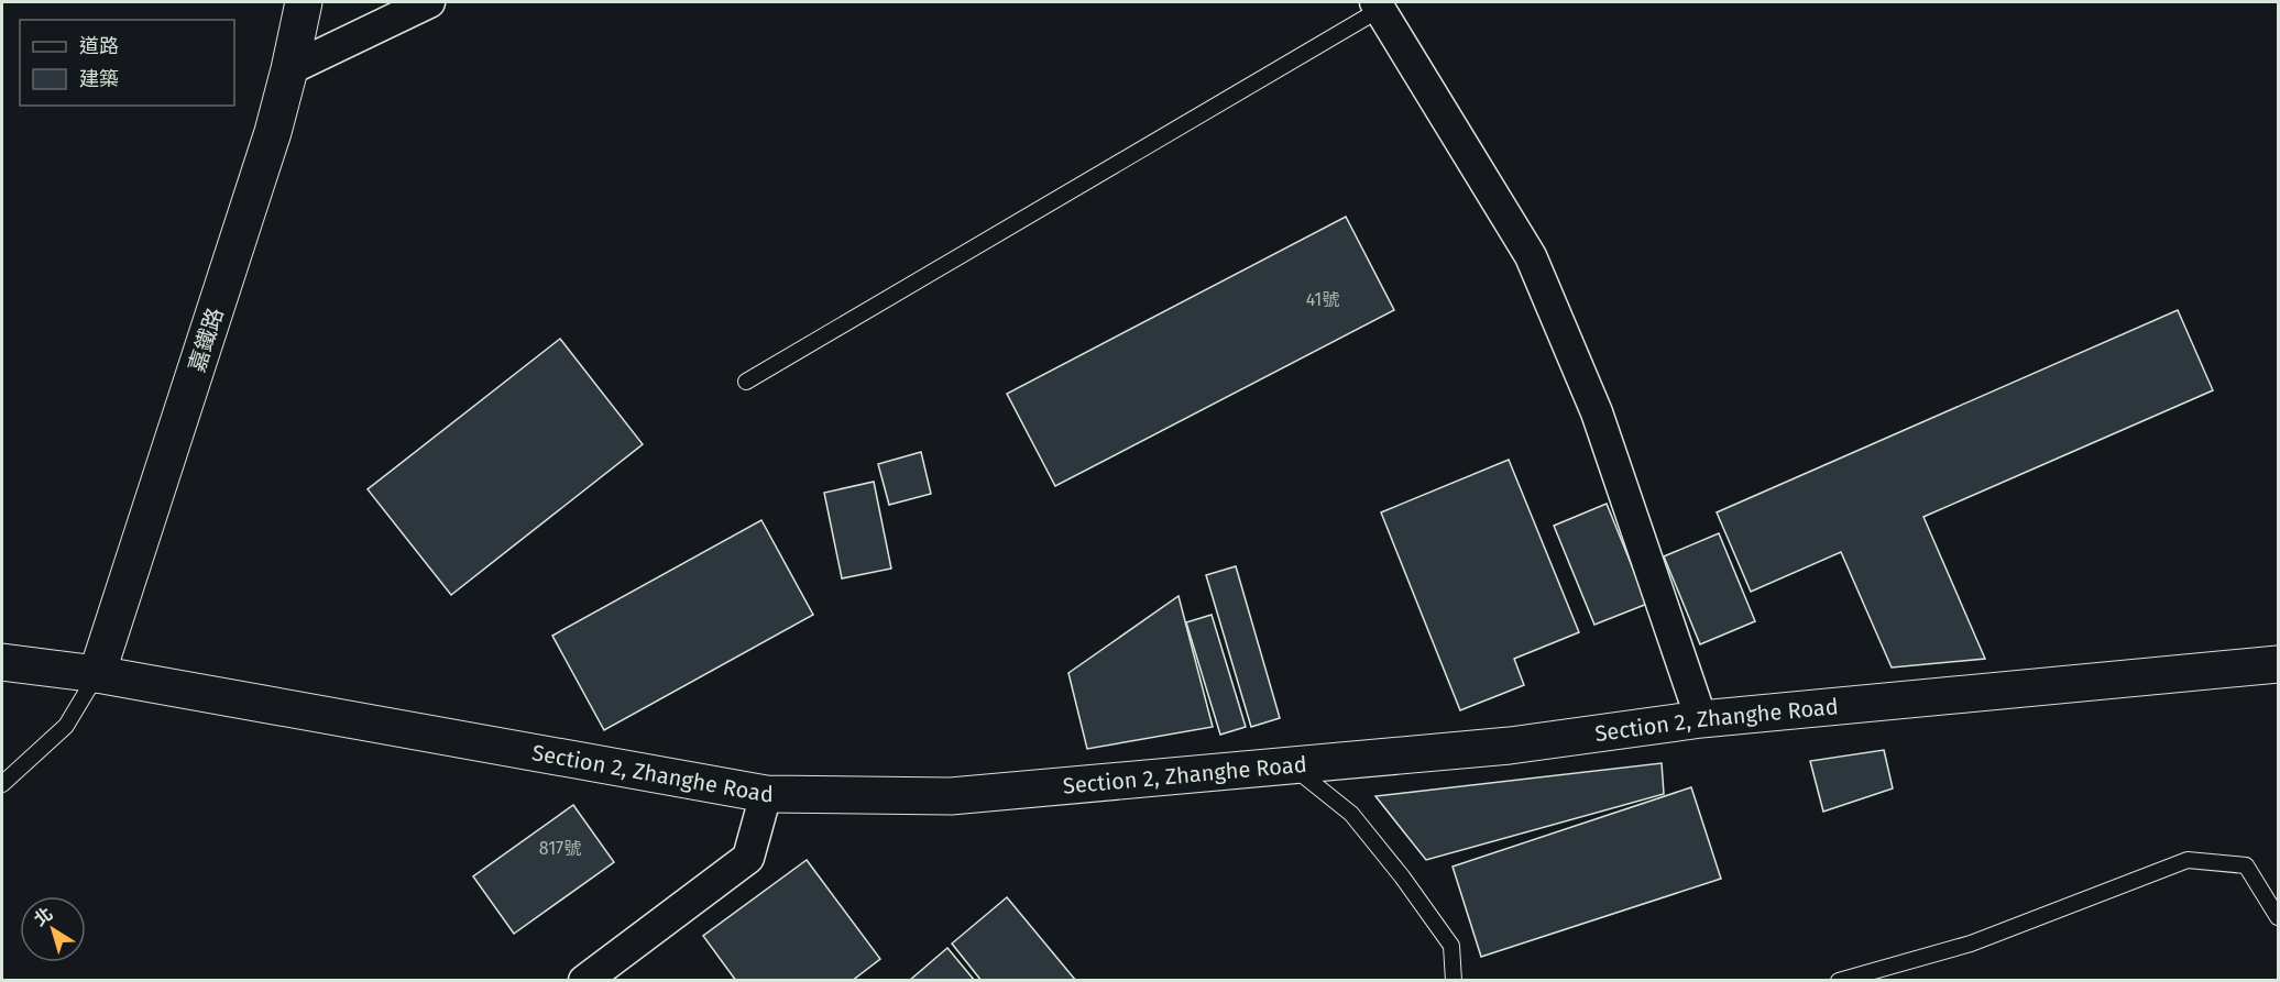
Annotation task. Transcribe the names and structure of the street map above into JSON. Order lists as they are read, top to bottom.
{
  "streets": {
    "main road": ["嘉鐵路", "Section 2, Zhanghe Road"]
  },
  "crossings": [
    ["嘉鐵路", "Section 2, Zhanghe Road"]
  ],
  "house_numbers": ["41號", "817號"],
  "legend": ["道路", "建築"],
  "north": "top left"
}
